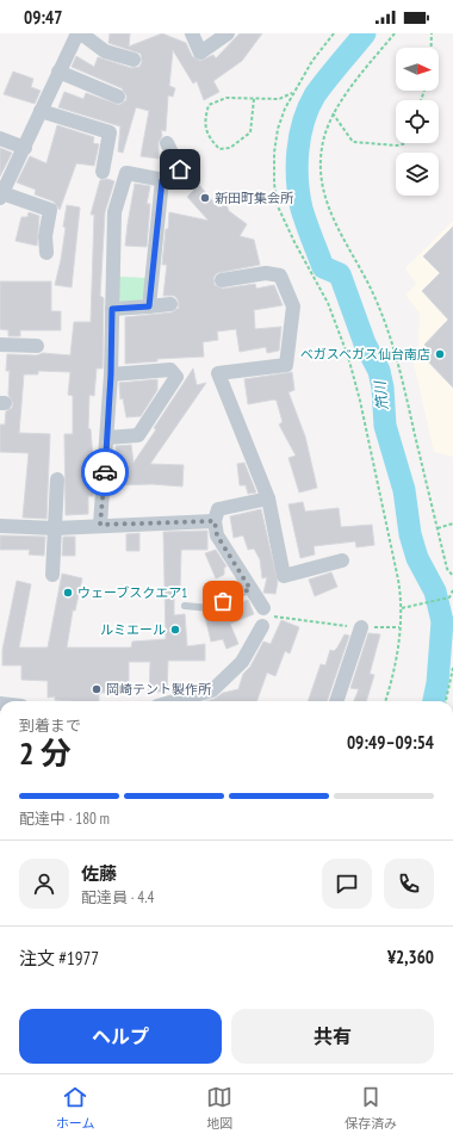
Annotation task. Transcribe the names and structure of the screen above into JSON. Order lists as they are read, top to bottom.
{
  "water": ["笊川"],
  "places": [
    "新田町集会所",
    "ベガスベガス仙台南店",
    "ウェーブスクエア1",
    "ルミエール",
    "岡崎テント製作所"
  ],
  "north": "right",
  "page": {
    "status": "09:47",
    "heading": ["2 分", "到着まで", "09:49–09:54"],
    "panel": [
      "佐藤",
      "配達員 · 4.4",
      "注文 #1977",
      "¥2,360"
    ],
    "bar": "配達中 · 180 m",
    "buttons": ["ヘルプ", "共有"],
    "tabs": ["ホーム", "地図", "保存済み"]
  }
}
